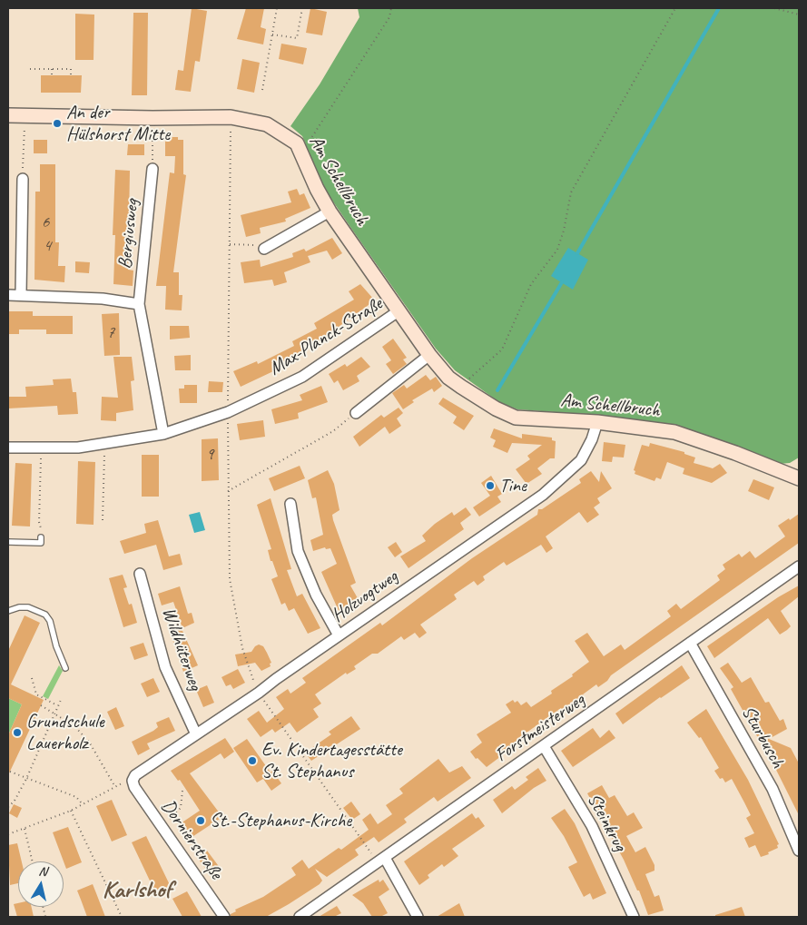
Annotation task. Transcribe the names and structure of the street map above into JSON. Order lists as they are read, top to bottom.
{
  "streets": {
    "street": [
      "Am Schellbruch",
      "Bergiusweg",
      "Max-Planck-Straße",
      "Holzvogtweg",
      "Wildhüterweg",
      "Forstmeisterweg",
      "Sturbusch",
      "Steinkrug",
      "Dornierstraße"
    ]
  },
  "crossings": [
    ["Am Schellbruch", "Max-Planck-Straße"],
    ["Am Schellbruch", "Holzvogtweg"],
    ["Bergiusweg", "Max-Planck-Straße"],
    ["Holzvogtweg", "Wildhüterweg"],
    ["Holzvogtweg", "Dornierstraße"],
    ["Forstmeisterweg", "Sturbusch"],
    ["Forstmeisterweg", "Steinkrug"]
  ],
  "districts": ["Karlshof"],
  "places": [
    "An der Hülshorst Mitte",
    "Tine",
    "Grundschule Lauerholz",
    "Ev. Kindertagesstätte St. Stephanus",
    "St.-Stephanus-Kirche"
  ],
  "house_numbers": [
    "6",
    "4",
    "7",
    "9"
  ],
  "north": "top"
}
